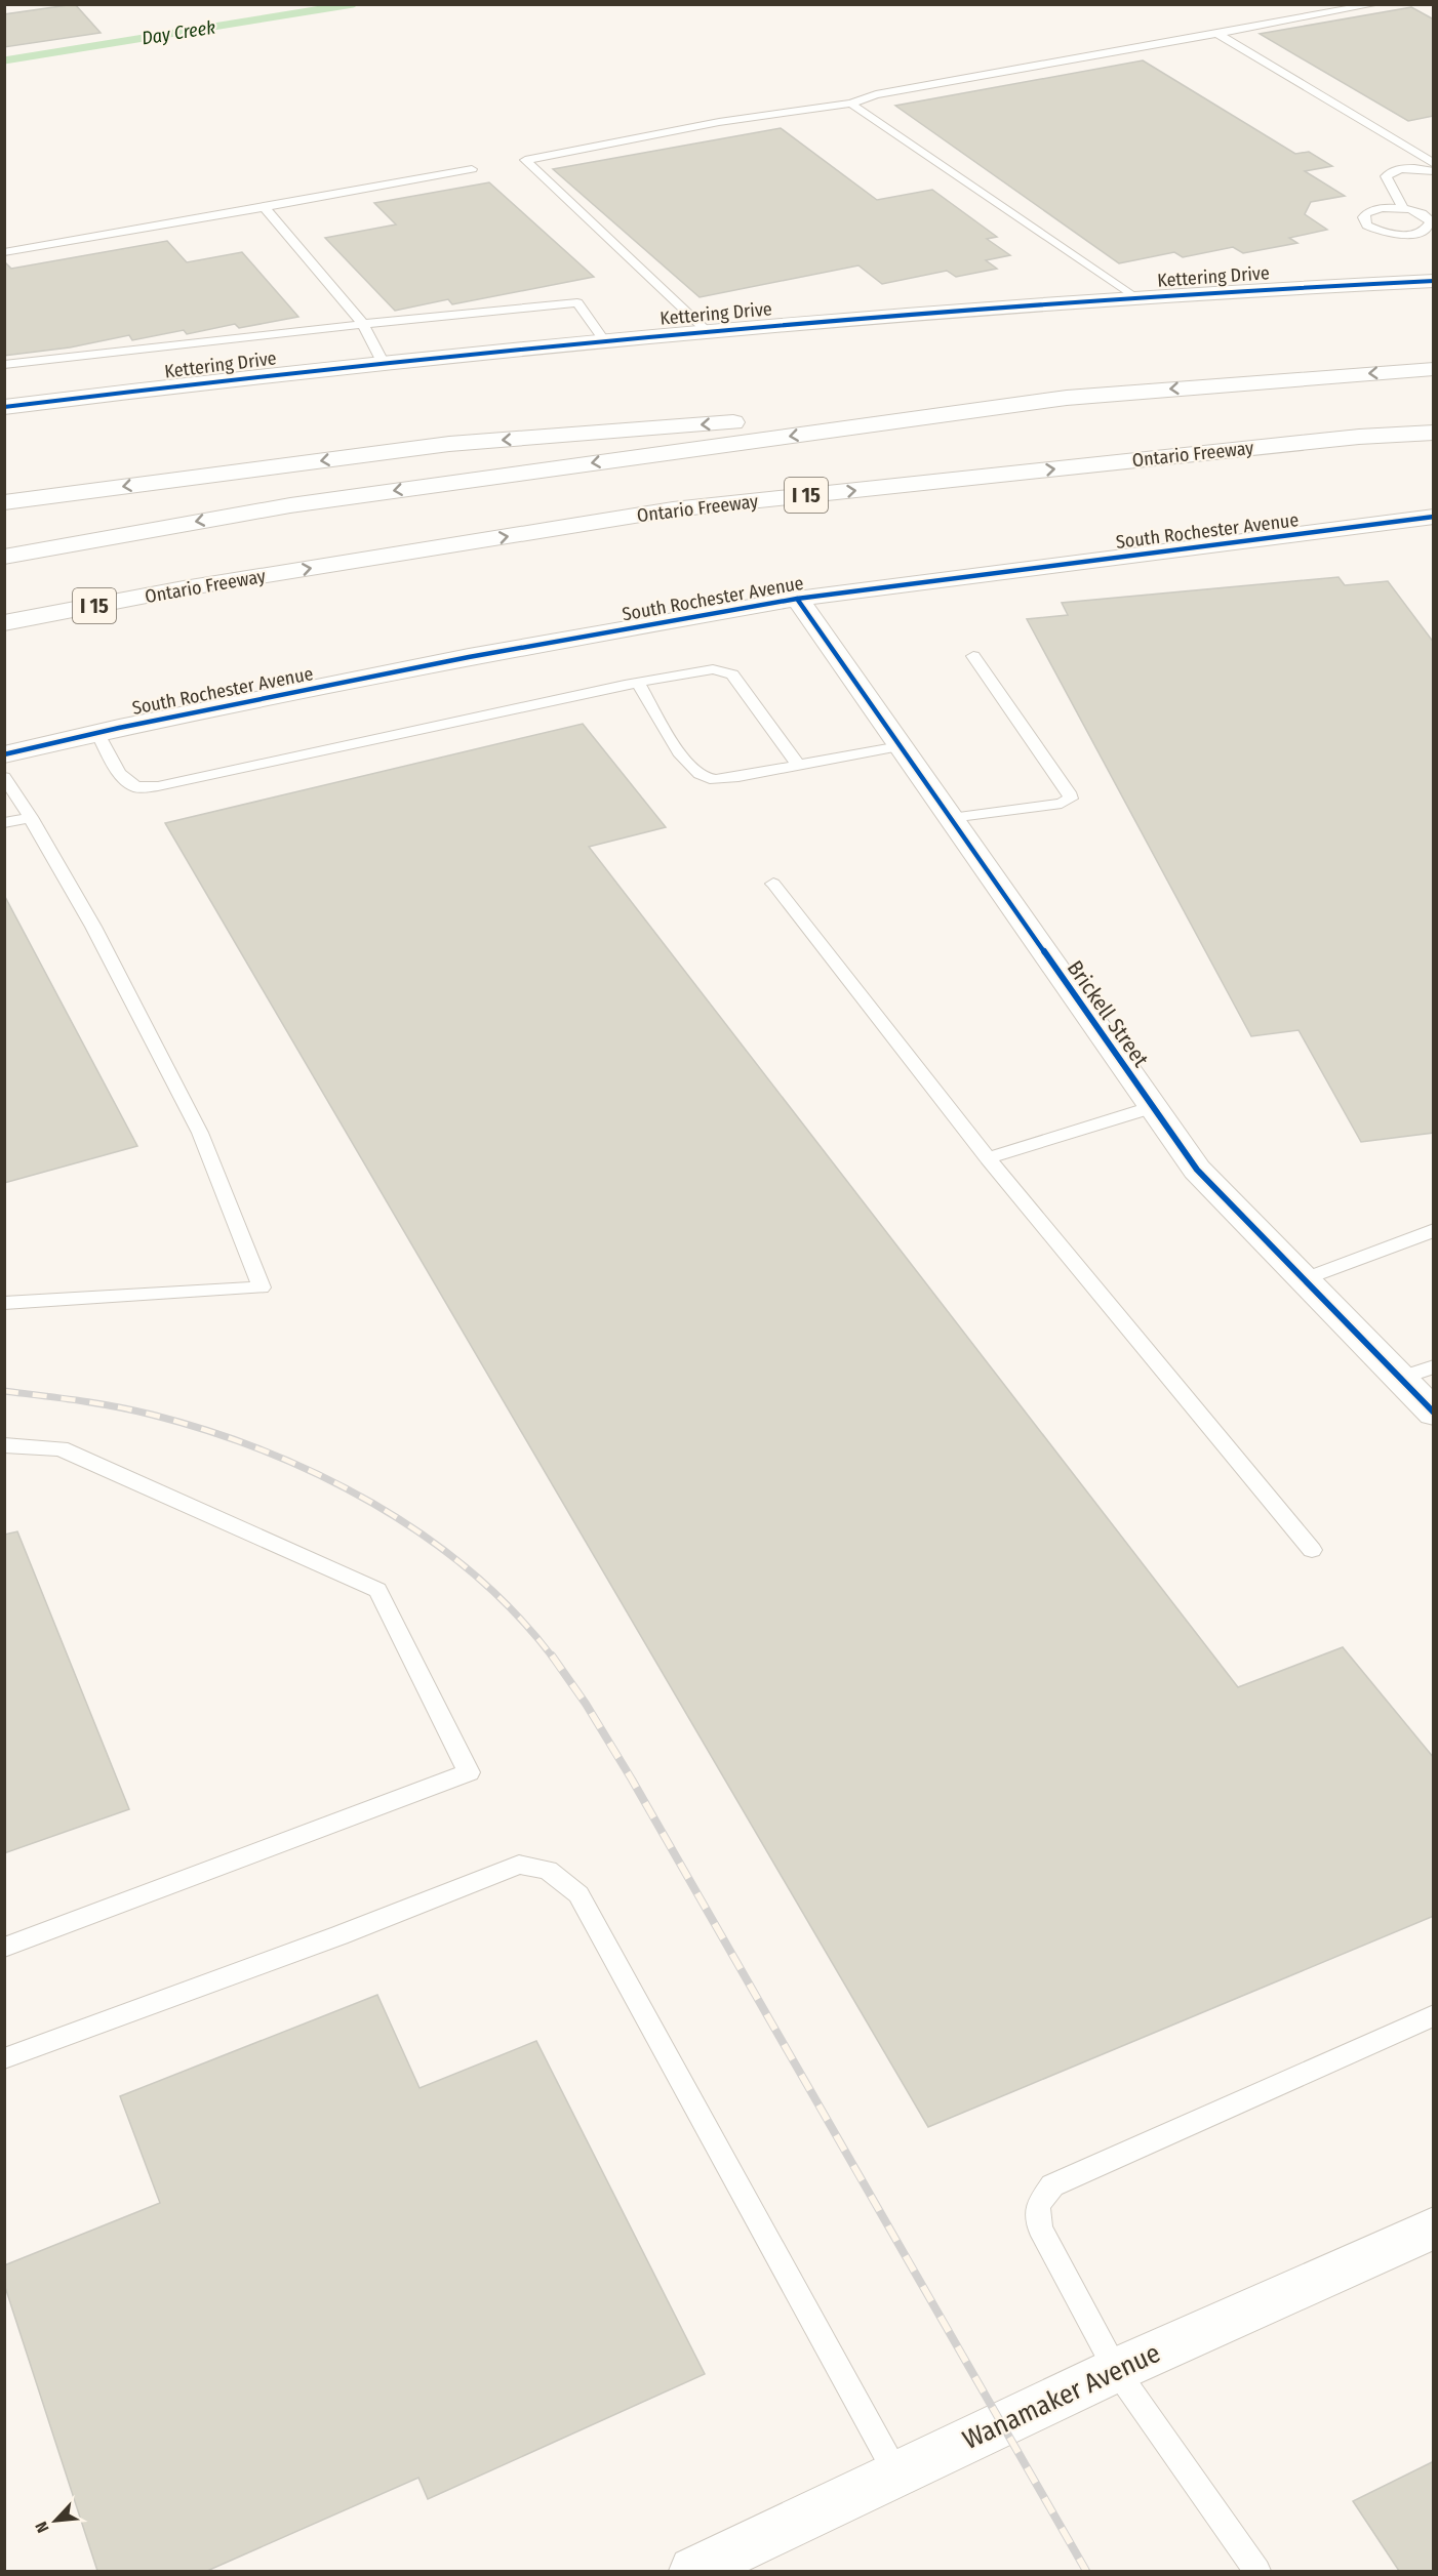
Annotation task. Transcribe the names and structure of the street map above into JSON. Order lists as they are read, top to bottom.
{
  "streets": {
    "main road": [
      "Kettering Drive",
      "Ontario Freeway",
      "I 15",
      "South Rochester Avenue",
      "Brickell Street",
      "Wanamaker Avenue"
    ]
  },
  "crossings": [
    ["South Rochester Avenue", "Brickell Street"]
  ],
  "water": ["Day Creek"],
  "north": "bottom left"
}
